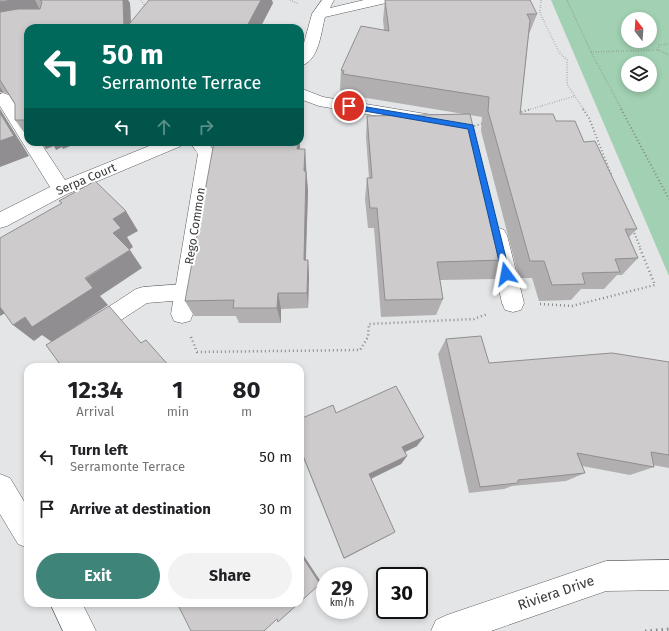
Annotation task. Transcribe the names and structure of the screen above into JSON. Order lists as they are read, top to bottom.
{
  "streets": {
    "street": ["Serpa Court", "Rego Common", "Riviera Drive"]
  },
  "north": "top",
  "page": {
    "turn": ["50 m", "Serramonte Terrace"],
    "eta": [
      "12:34",
      "Arrival",
      "1",
      "min",
      "80",
      "m"
    ],
    "list": [
      {
        "name": "Turn left",
        "note": "Serramonte Terrace",
        "value": "50 m"
      },
      {
        "name": "Arrive at destination",
        "value": "30 m"
      }
    ],
    "buttons": ["Exit", "Share"],
    "speed": "29 km/h",
    "limit": "30"
  }
}
